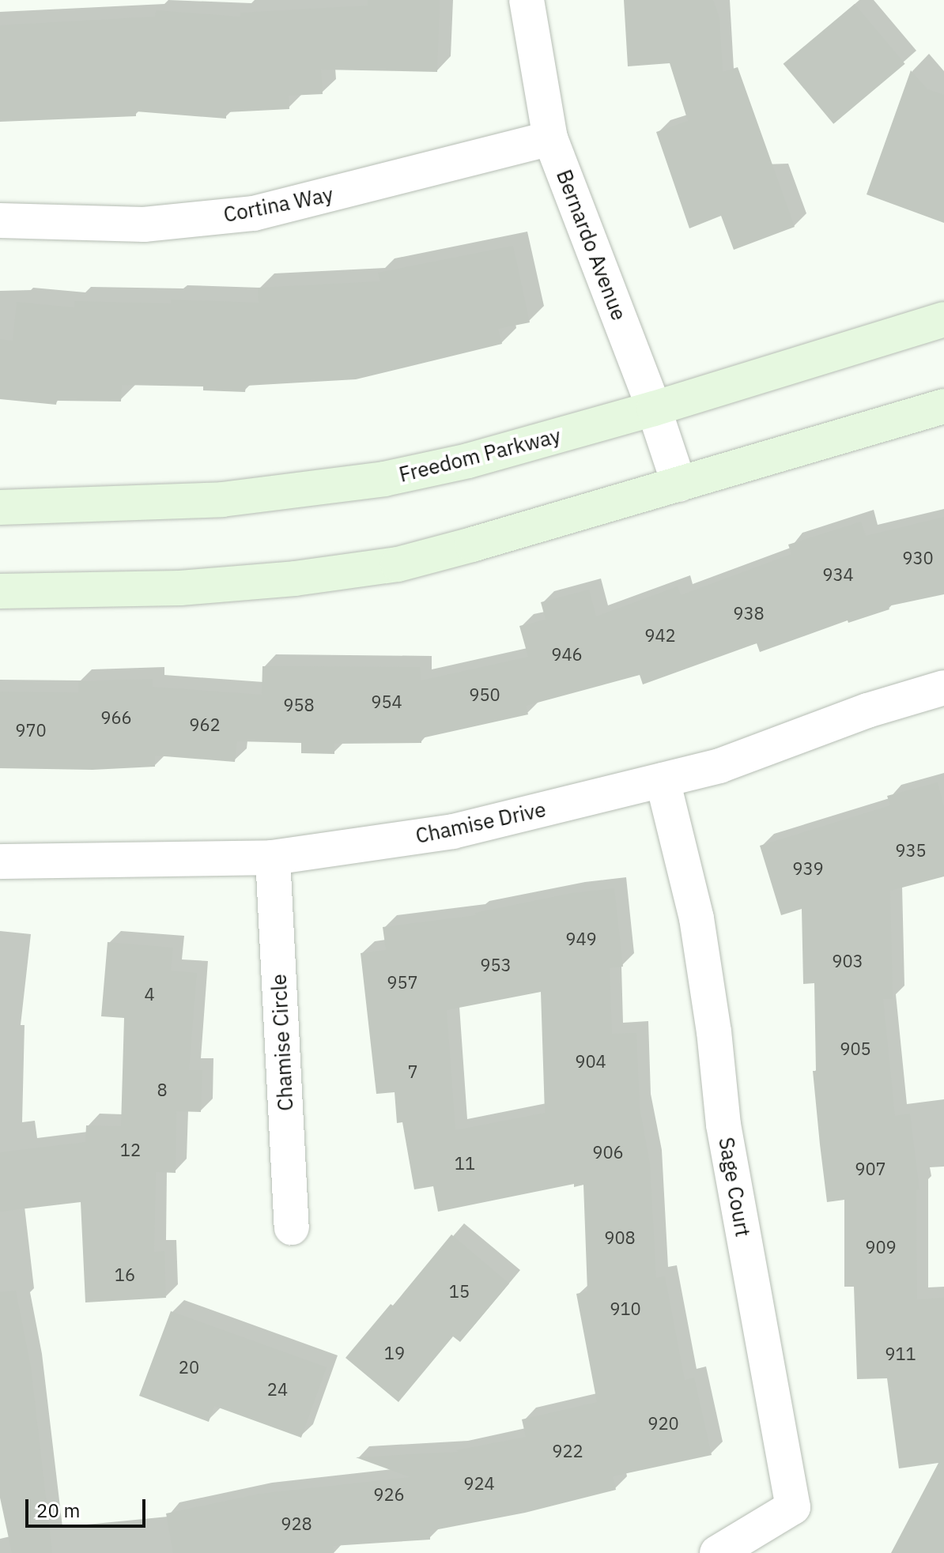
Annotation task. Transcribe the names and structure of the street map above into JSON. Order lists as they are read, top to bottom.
{
  "streets": {
    "main road": ["Freedom Parkway"],
    "street": [
      "Cortina Way",
      "Bernardo Avenue",
      "Chamise Drive",
      "Chamise Circle",
      "Sage Court"
    ]
  },
  "crossings": [
    ["Cortina Way", "Bernardo Avenue"],
    ["Bernardo Avenue", "Freedom Parkway"],
    ["Chamise Drive", "Chamise Circle"],
    ["Chamise Drive", "Sage Court"]
  ],
  "house_numbers": [
    "930",
    "934",
    "938",
    "942",
    "946",
    "950",
    "954",
    "958",
    "966",
    "962",
    "970",
    "935",
    "939",
    "949",
    "903",
    "953",
    "957",
    "4",
    "905",
    "904",
    "7",
    "8",
    "12",
    "906",
    "11",
    "907",
    "908",
    "909",
    "16",
    "15",
    "910",
    "19",
    "911",
    "20",
    "24",
    "920",
    "922",
    "924",
    "926",
    "928"
  ],
  "scale_bar": "20 m"
}
